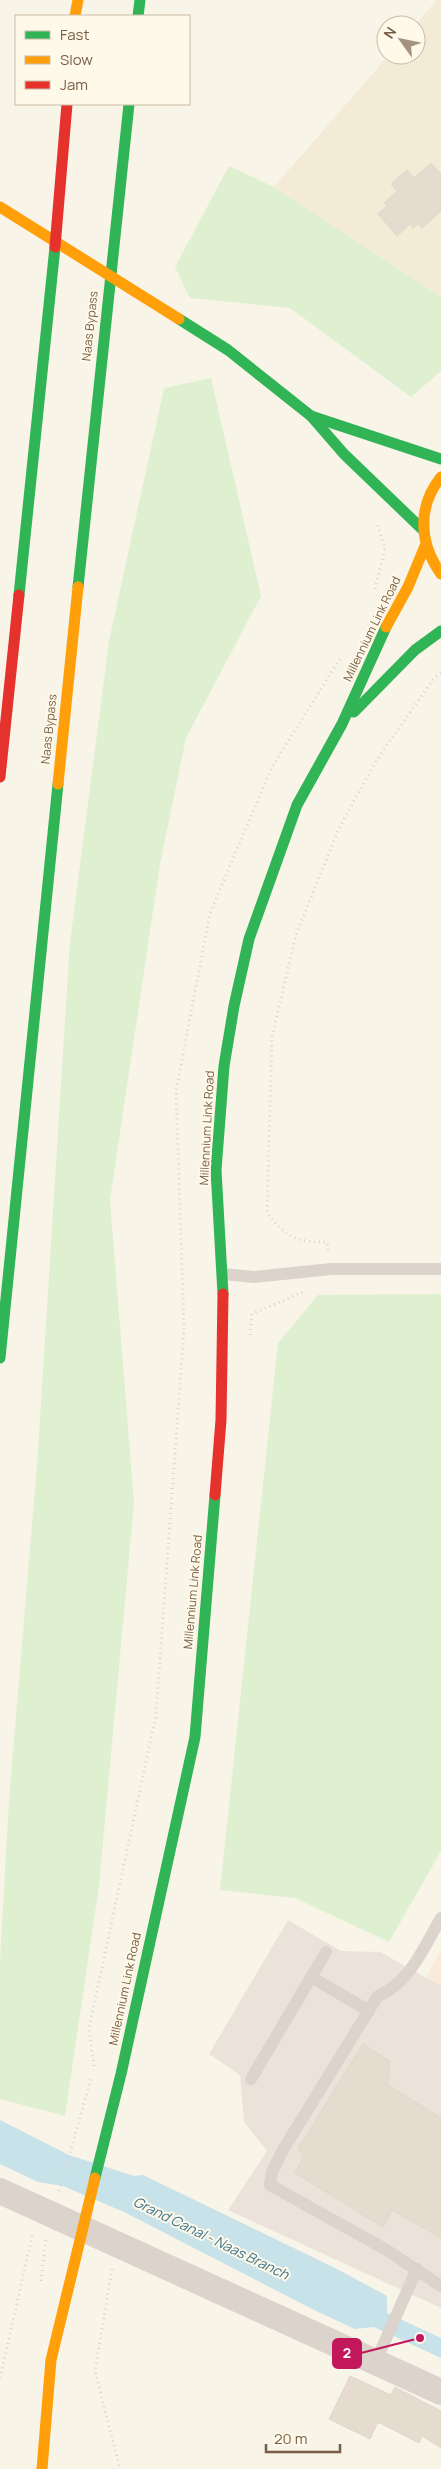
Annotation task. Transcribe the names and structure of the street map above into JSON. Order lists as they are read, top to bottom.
{
  "streets": {
    "main road": ["Naas Bypass", "Millennium Link Road"]
  },
  "water": ["Grand Canal - Naas Branch"],
  "places": ["2"],
  "legend": ["Fast", "Slow", "Jam"],
  "scale_bar": "20 m",
  "north": "top left"
}
